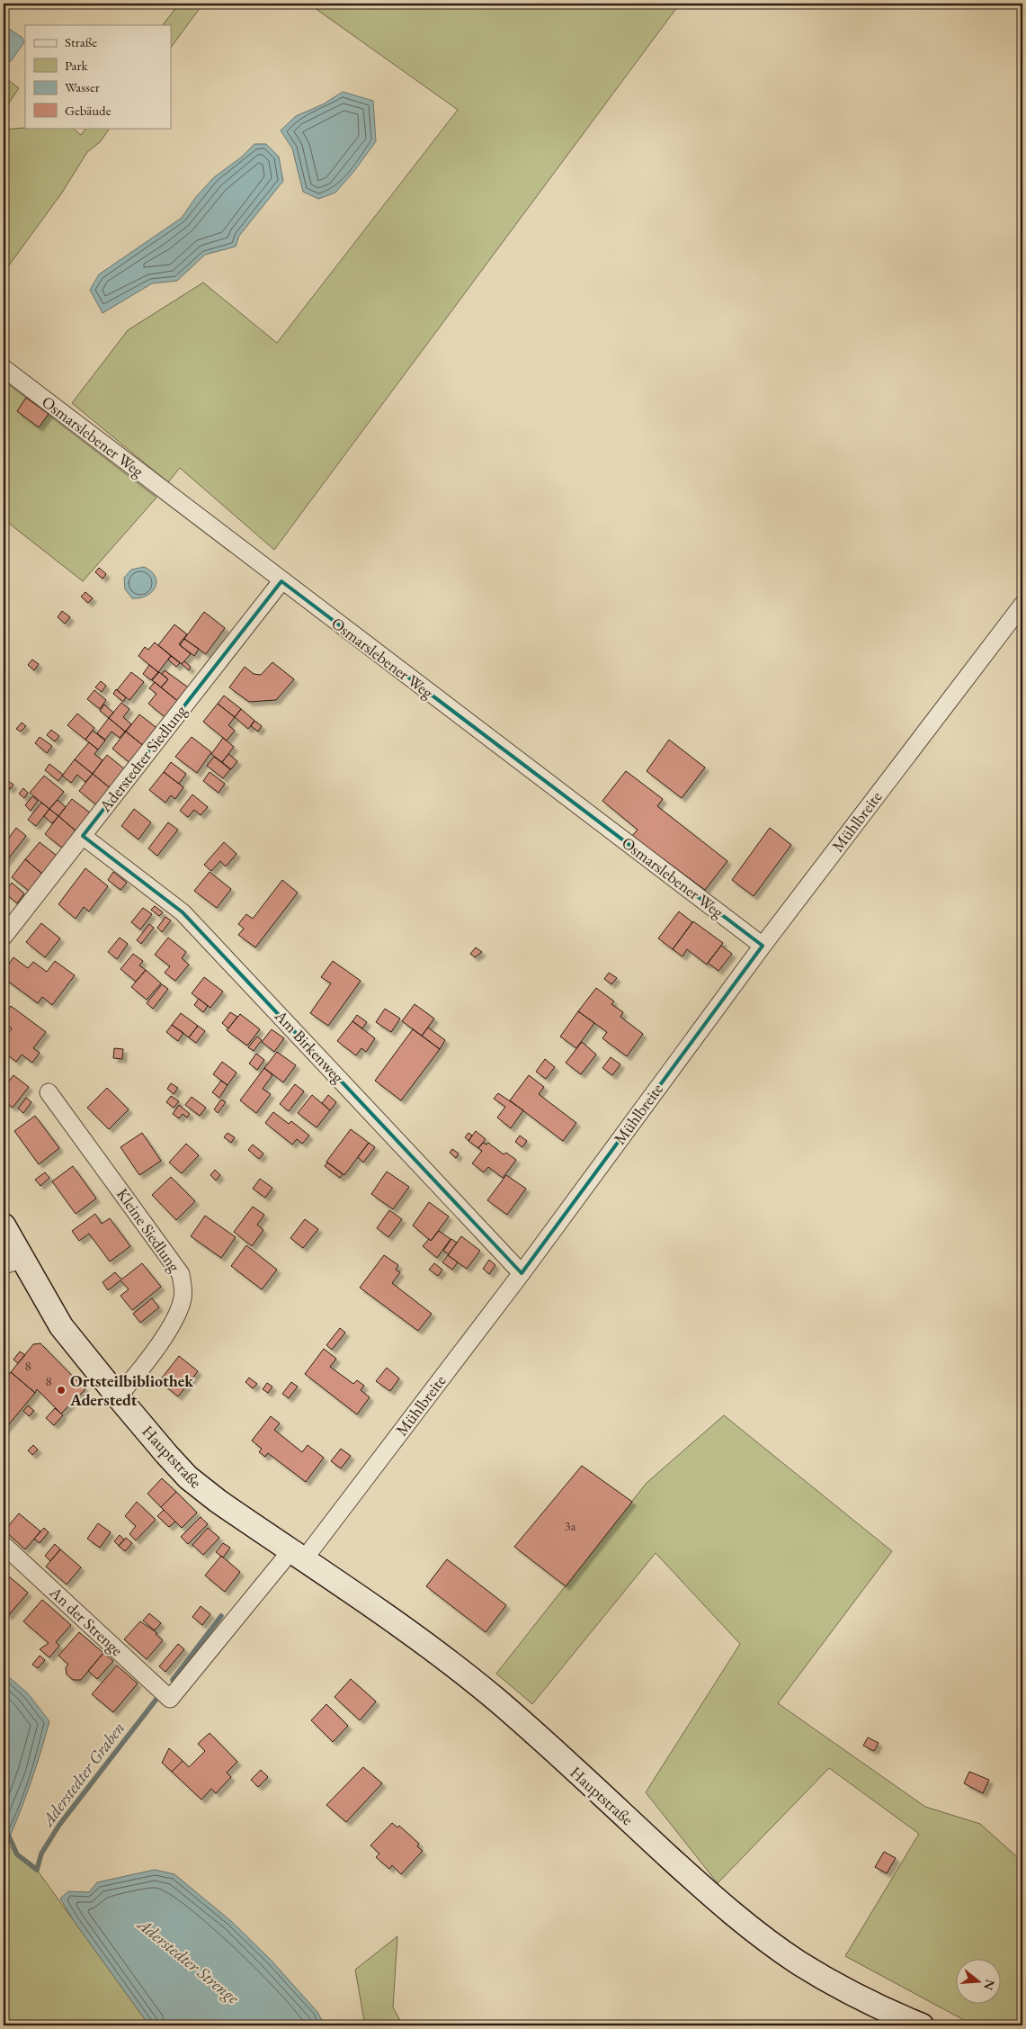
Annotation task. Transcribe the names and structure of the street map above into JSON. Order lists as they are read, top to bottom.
{
  "streets": {
    "main road": ["Hauptstraße"],
    "street": [
      "Osmarslebener Weg",
      "Aderstedter Siedlung",
      "Mühlbreite",
      "Am Birkenweg",
      "Kleine Siedlung",
      "An der Strenge"
    ]
  },
  "crossings": [
    ["Osmarslebener Weg", "Aderstedter Siedlung"],
    ["Osmarslebener Weg", "Mühlbreite"],
    ["Aderstedter Siedlung", "Am Birkenweg"],
    ["Mühlbreite", "Am Birkenweg"],
    ["Mühlbreite", "Hauptstraße"],
    ["Mühlbreite", "An der Strenge"],
    ["Kleine Siedlung", "Hauptstraße"],
    ["Hauptstraße", "An der Strenge"]
  ],
  "water": ["Aderstedter Graben", "Aderstedter Strenge"],
  "places": ["Ortsteilbibliothek Aderstedt"],
  "house_numbers": ["8", "8", "3a"],
  "legend": [
    "Straße",
    "Park",
    "Wasser",
    "Gebäude"
  ],
  "north": "right"
}
